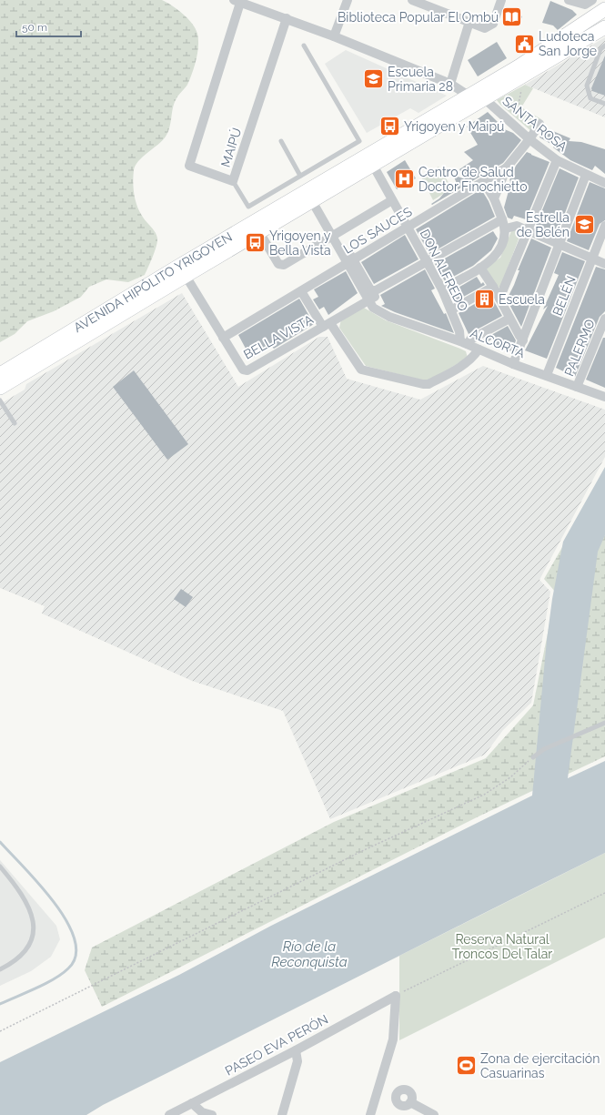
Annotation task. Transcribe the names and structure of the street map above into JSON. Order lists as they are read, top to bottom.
{
  "streets": {
    "main road": ["AVENIDA HIPÓLITO YRIGOYEN"],
    "street": [
      "SANTA ROSA",
      "MAIPÚ",
      "LOS SAUCES",
      "DON ALFREDO",
      "BELÉN",
      "BELLA VISTA",
      "ALCORTA",
      "PALERMO",
      "PASEO EVA PERÓN"
    ]
  },
  "crossings": [
    ["SANTA ROSA", "MAIPÚ"],
    ["SANTA ROSA", "LOS SAUCES"],
    ["SANTA ROSA", "AVENIDA HIPÓLITO YRIGOYEN"],
    ["MAIPÚ", "AVENIDA HIPÓLITO YRIGOYEN"],
    ["LOS SAUCES", "DON ALFREDO"],
    ["LOS SAUCES", "BELLA VISTA"],
    ["LOS SAUCES", "ALCORTA"],
    ["DON ALFREDO", "AVENIDA HIPÓLITO YRIGOYEN"],
    ["DON ALFREDO", "BELLA VISTA"],
    ["DON ALFREDO", "ALCORTA"],
    ["AVENIDA HIPÓLITO YRIGOYEN", "BELLA VISTA"],
    ["AVENIDA HIPÓLITO YRIGOYEN", "ALCORTA"],
    ["BELÉN", "BELLA VISTA"],
    ["BELÉN", "ALCORTA"],
    ["BELLA VISTA", "ALCORTA"],
    ["ALCORTA", "PALERMO"]
  ],
  "water": ["Río de la Reconquista"],
  "parks": ["Reserva Natural Troncos Del Talar"],
  "places": {
    "library": ["Biblioteca Popular El Ombú"],
    "public building": ["Ludoteca San Jorge"],
    "school or university": ["Escuela Primaria 28", "Estrella de Belén"],
    "bus stop": ["Yrigoyen y Maipú", "Yrigoyen y Bella Vista"],
    "hospital": ["Centro de Salud Doctor Finochietto"],
    "building": ["Escuela"],
    "sports": ["Zona de ejercitación Casuarinas"]
  },
  "scale_bar": "50 m"
}
